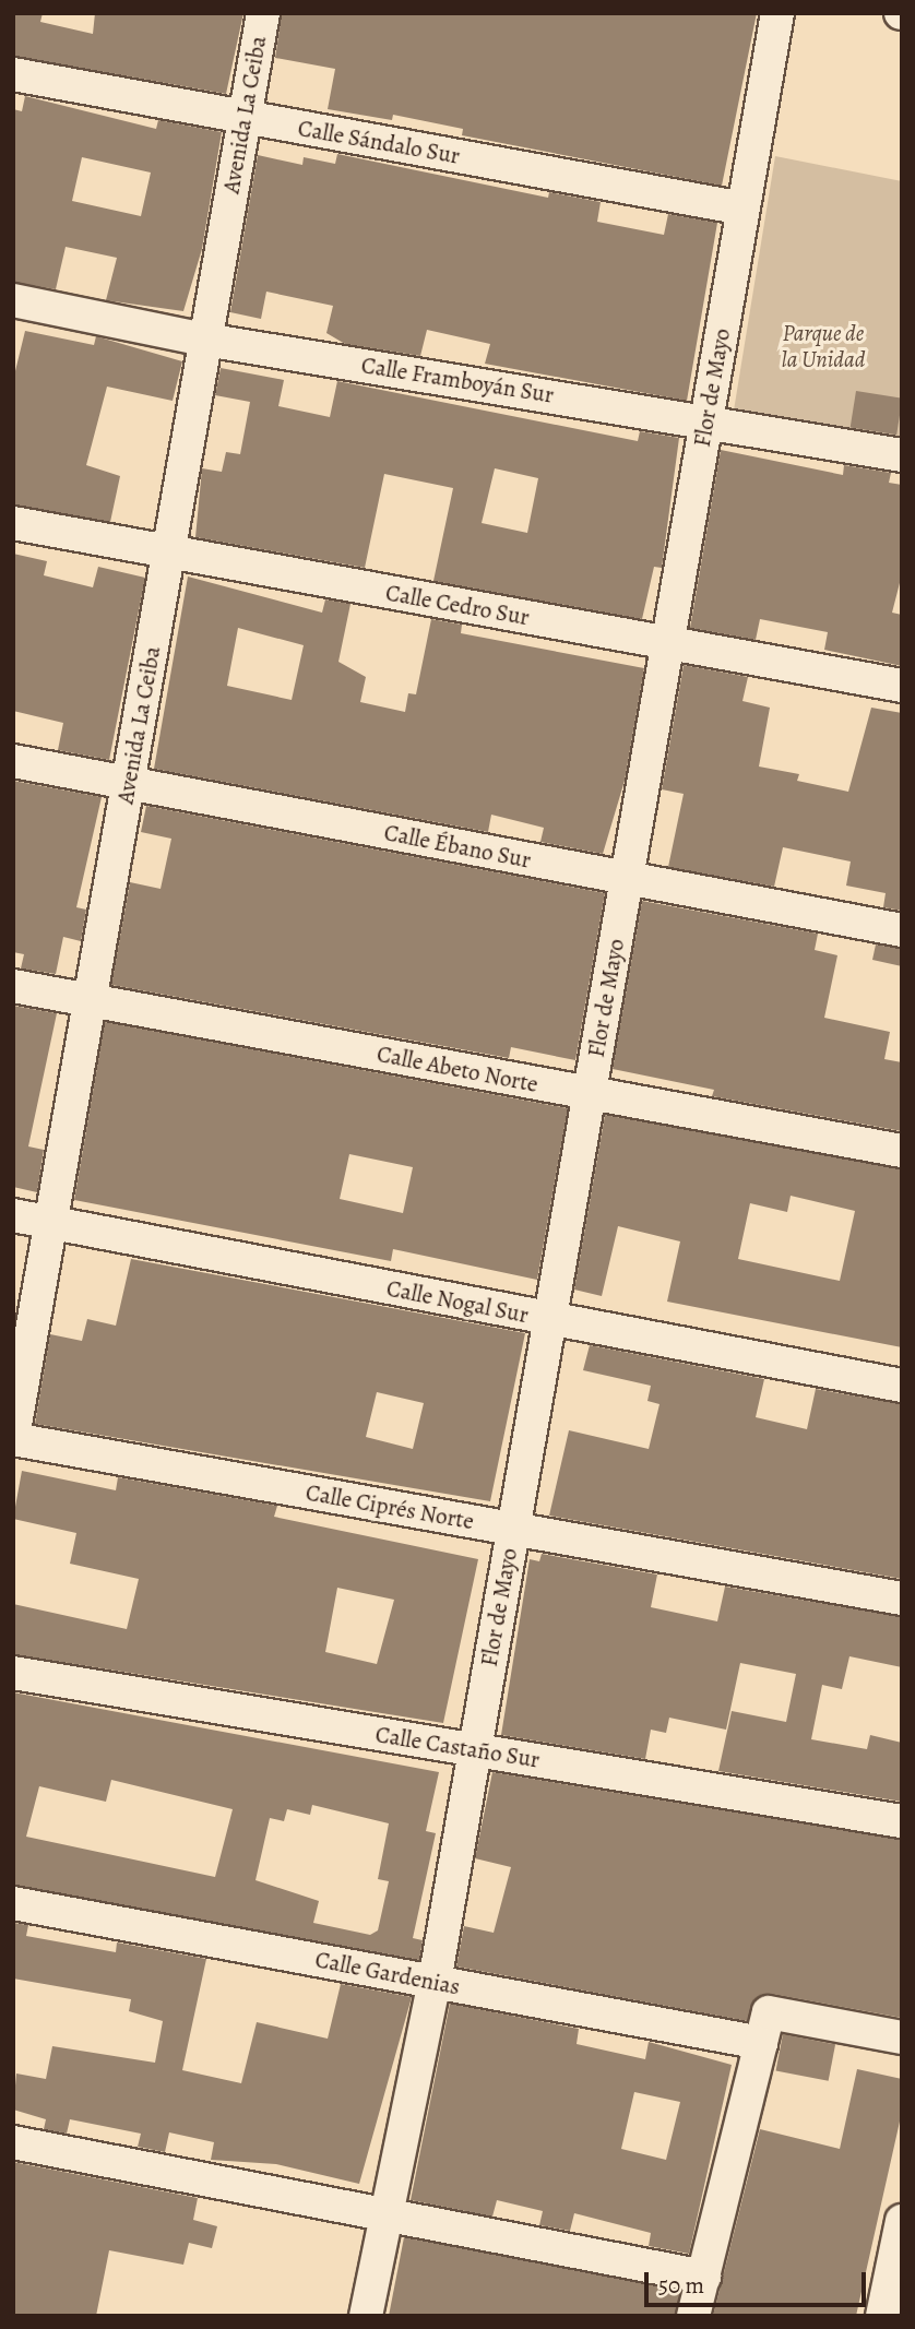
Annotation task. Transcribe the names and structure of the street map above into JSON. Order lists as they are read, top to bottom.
{
  "streets": {
    "street": [
      "Avenida La Ceiba",
      "Calle Sándalo Sur",
      "Calle Framboyán Sur",
      "Flor de Mayo",
      "Calle Cedro Sur",
      "Calle Ébano Sur",
      "Calle Abeto Norte",
      "Calle Nogal Sur",
      "Calle Ciprés Norte",
      "Calle Castaño Sur",
      "Calle Gardenias"
    ]
  },
  "crossings": [
    ["Avenida La Ceiba", "Calle Sándalo Sur"],
    ["Avenida La Ceiba", "Calle Framboyán Sur"],
    ["Avenida La Ceiba", "Calle Cedro Sur"],
    ["Avenida La Ceiba", "Calle Ébano Sur"],
    ["Avenida La Ceiba", "Calle Abeto Norte"],
    ["Avenida La Ceiba", "Calle Nogal Sur"],
    ["Avenida La Ceiba", "Calle Ciprés Norte"],
    ["Calle Sándalo Sur", "Flor de Mayo"],
    ["Calle Framboyán Sur", "Flor de Mayo"],
    ["Flor de Mayo", "Calle Cedro Sur"],
    ["Flor de Mayo", "Calle Ébano Sur"],
    ["Flor de Mayo", "Calle Abeto Norte"],
    ["Flor de Mayo", "Calle Nogal Sur"],
    ["Flor de Mayo", "Calle Ciprés Norte"],
    ["Flor de Mayo", "Calle Castaño Sur"],
    ["Flor de Mayo", "Calle Gardenias"]
  ],
  "parks": ["Parque de la Unidad"],
  "scale_bar": "50 m"
}
